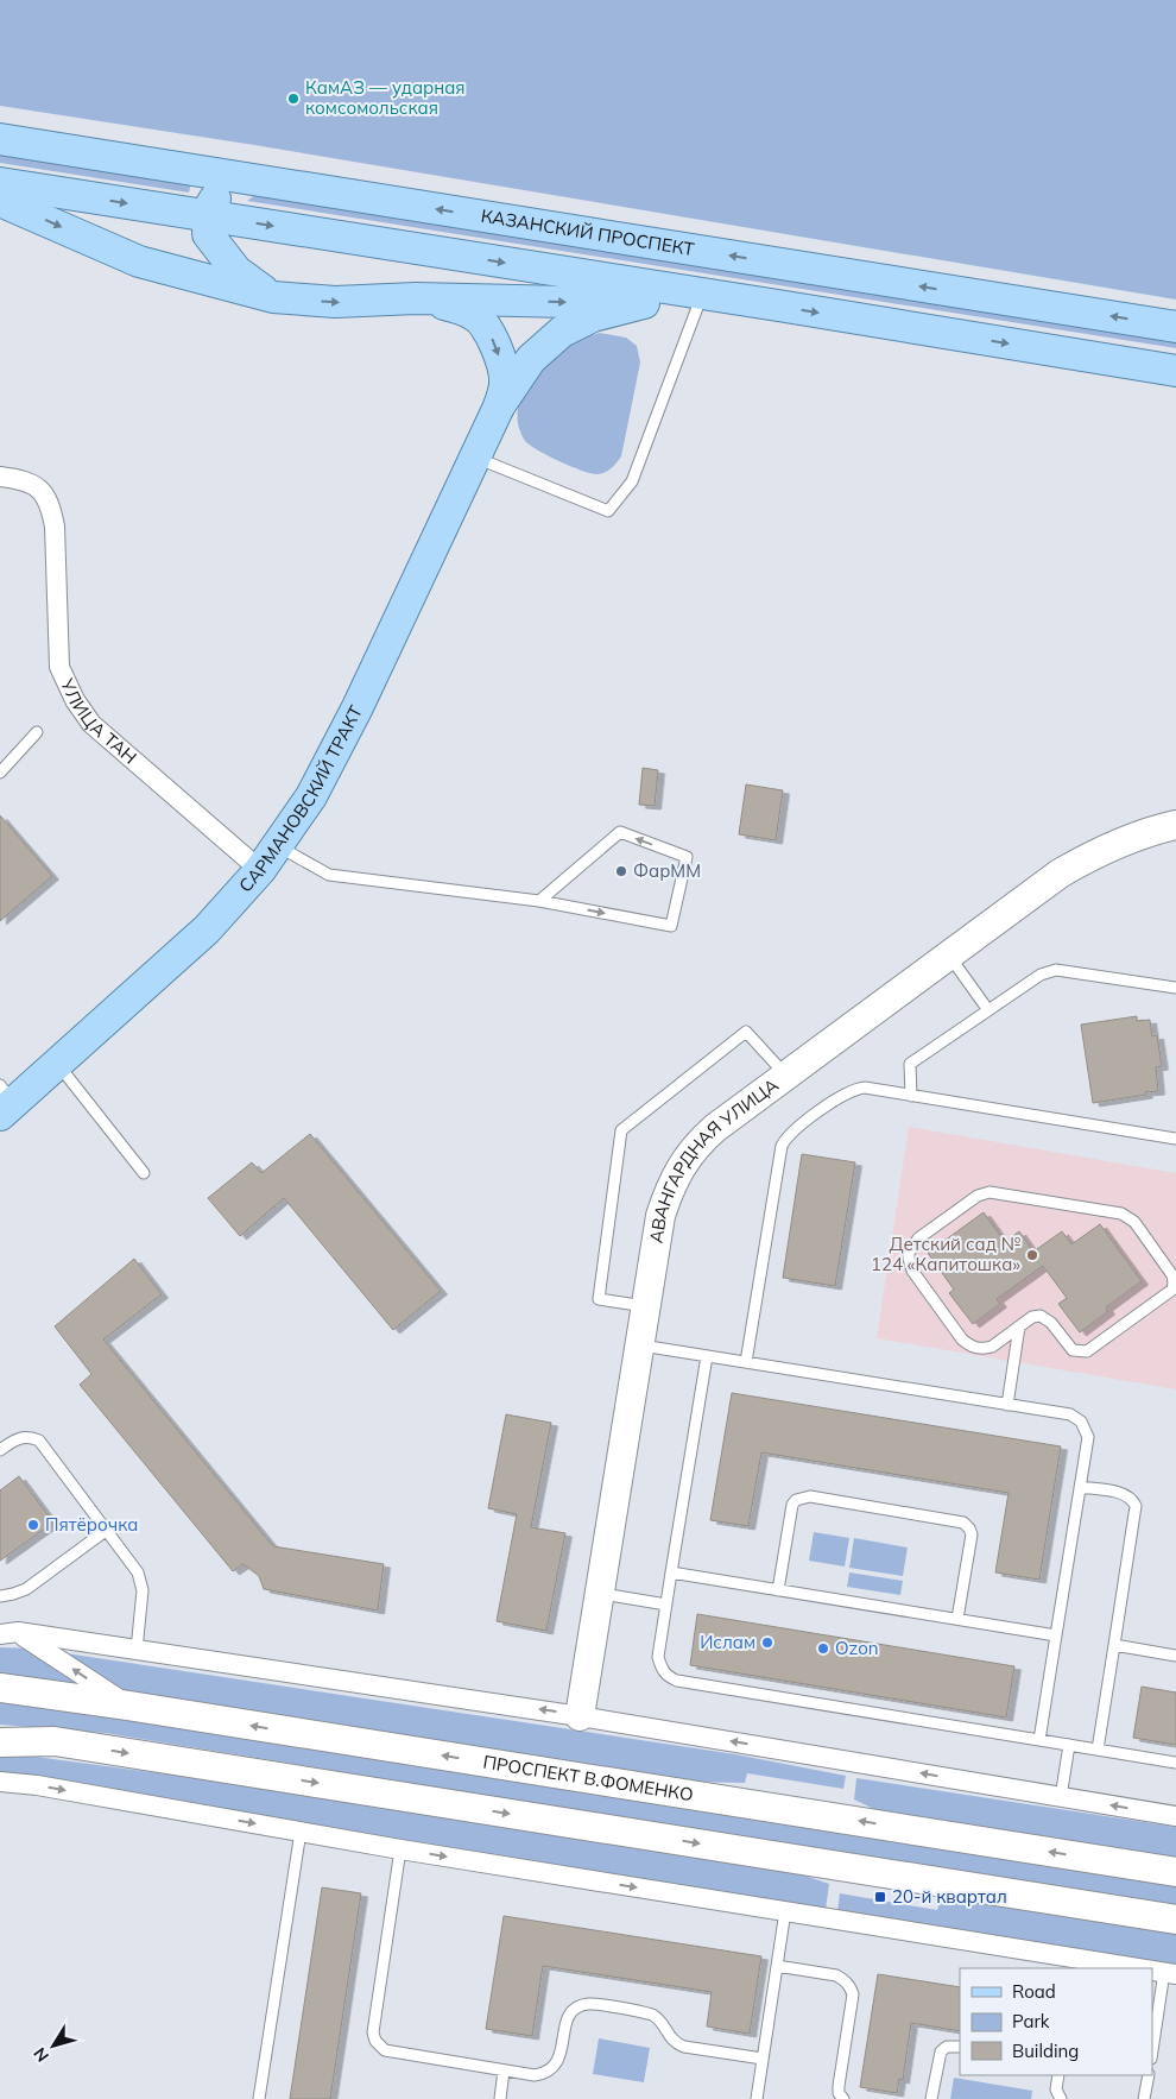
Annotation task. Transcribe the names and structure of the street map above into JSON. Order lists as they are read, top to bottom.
{
  "streets": {
    "main road": [
      "КАЗАНСКИЙ ПРОСПЕКТ",
      "САРМАНОВСКИЙ ТРАКТ",
      "АВАНГАРДНАЯ УЛИЦА",
      "ПРОСПЕКТ В.ФОМЕНКО"
    ],
    "street": ["УЛИЦА ТАН"]
  },
  "crossings": [
    ["УЛИЦА ТАН", "САРМАНОВСКИЙ ТРАКТ"]
  ],
  "places": {
    "other": [
      "КамАЗ — ударная комсомольская",
      "ФарММ",
      "Детский сад № 124 «Капитошка»",
      "Пятёрочка",
      "Ислам",
      "Ozon"
    ],
    "transit": ["20-й квартал"]
  },
  "legend": ["Road", "Park", "Building"],
  "north": "bottom left"
}
